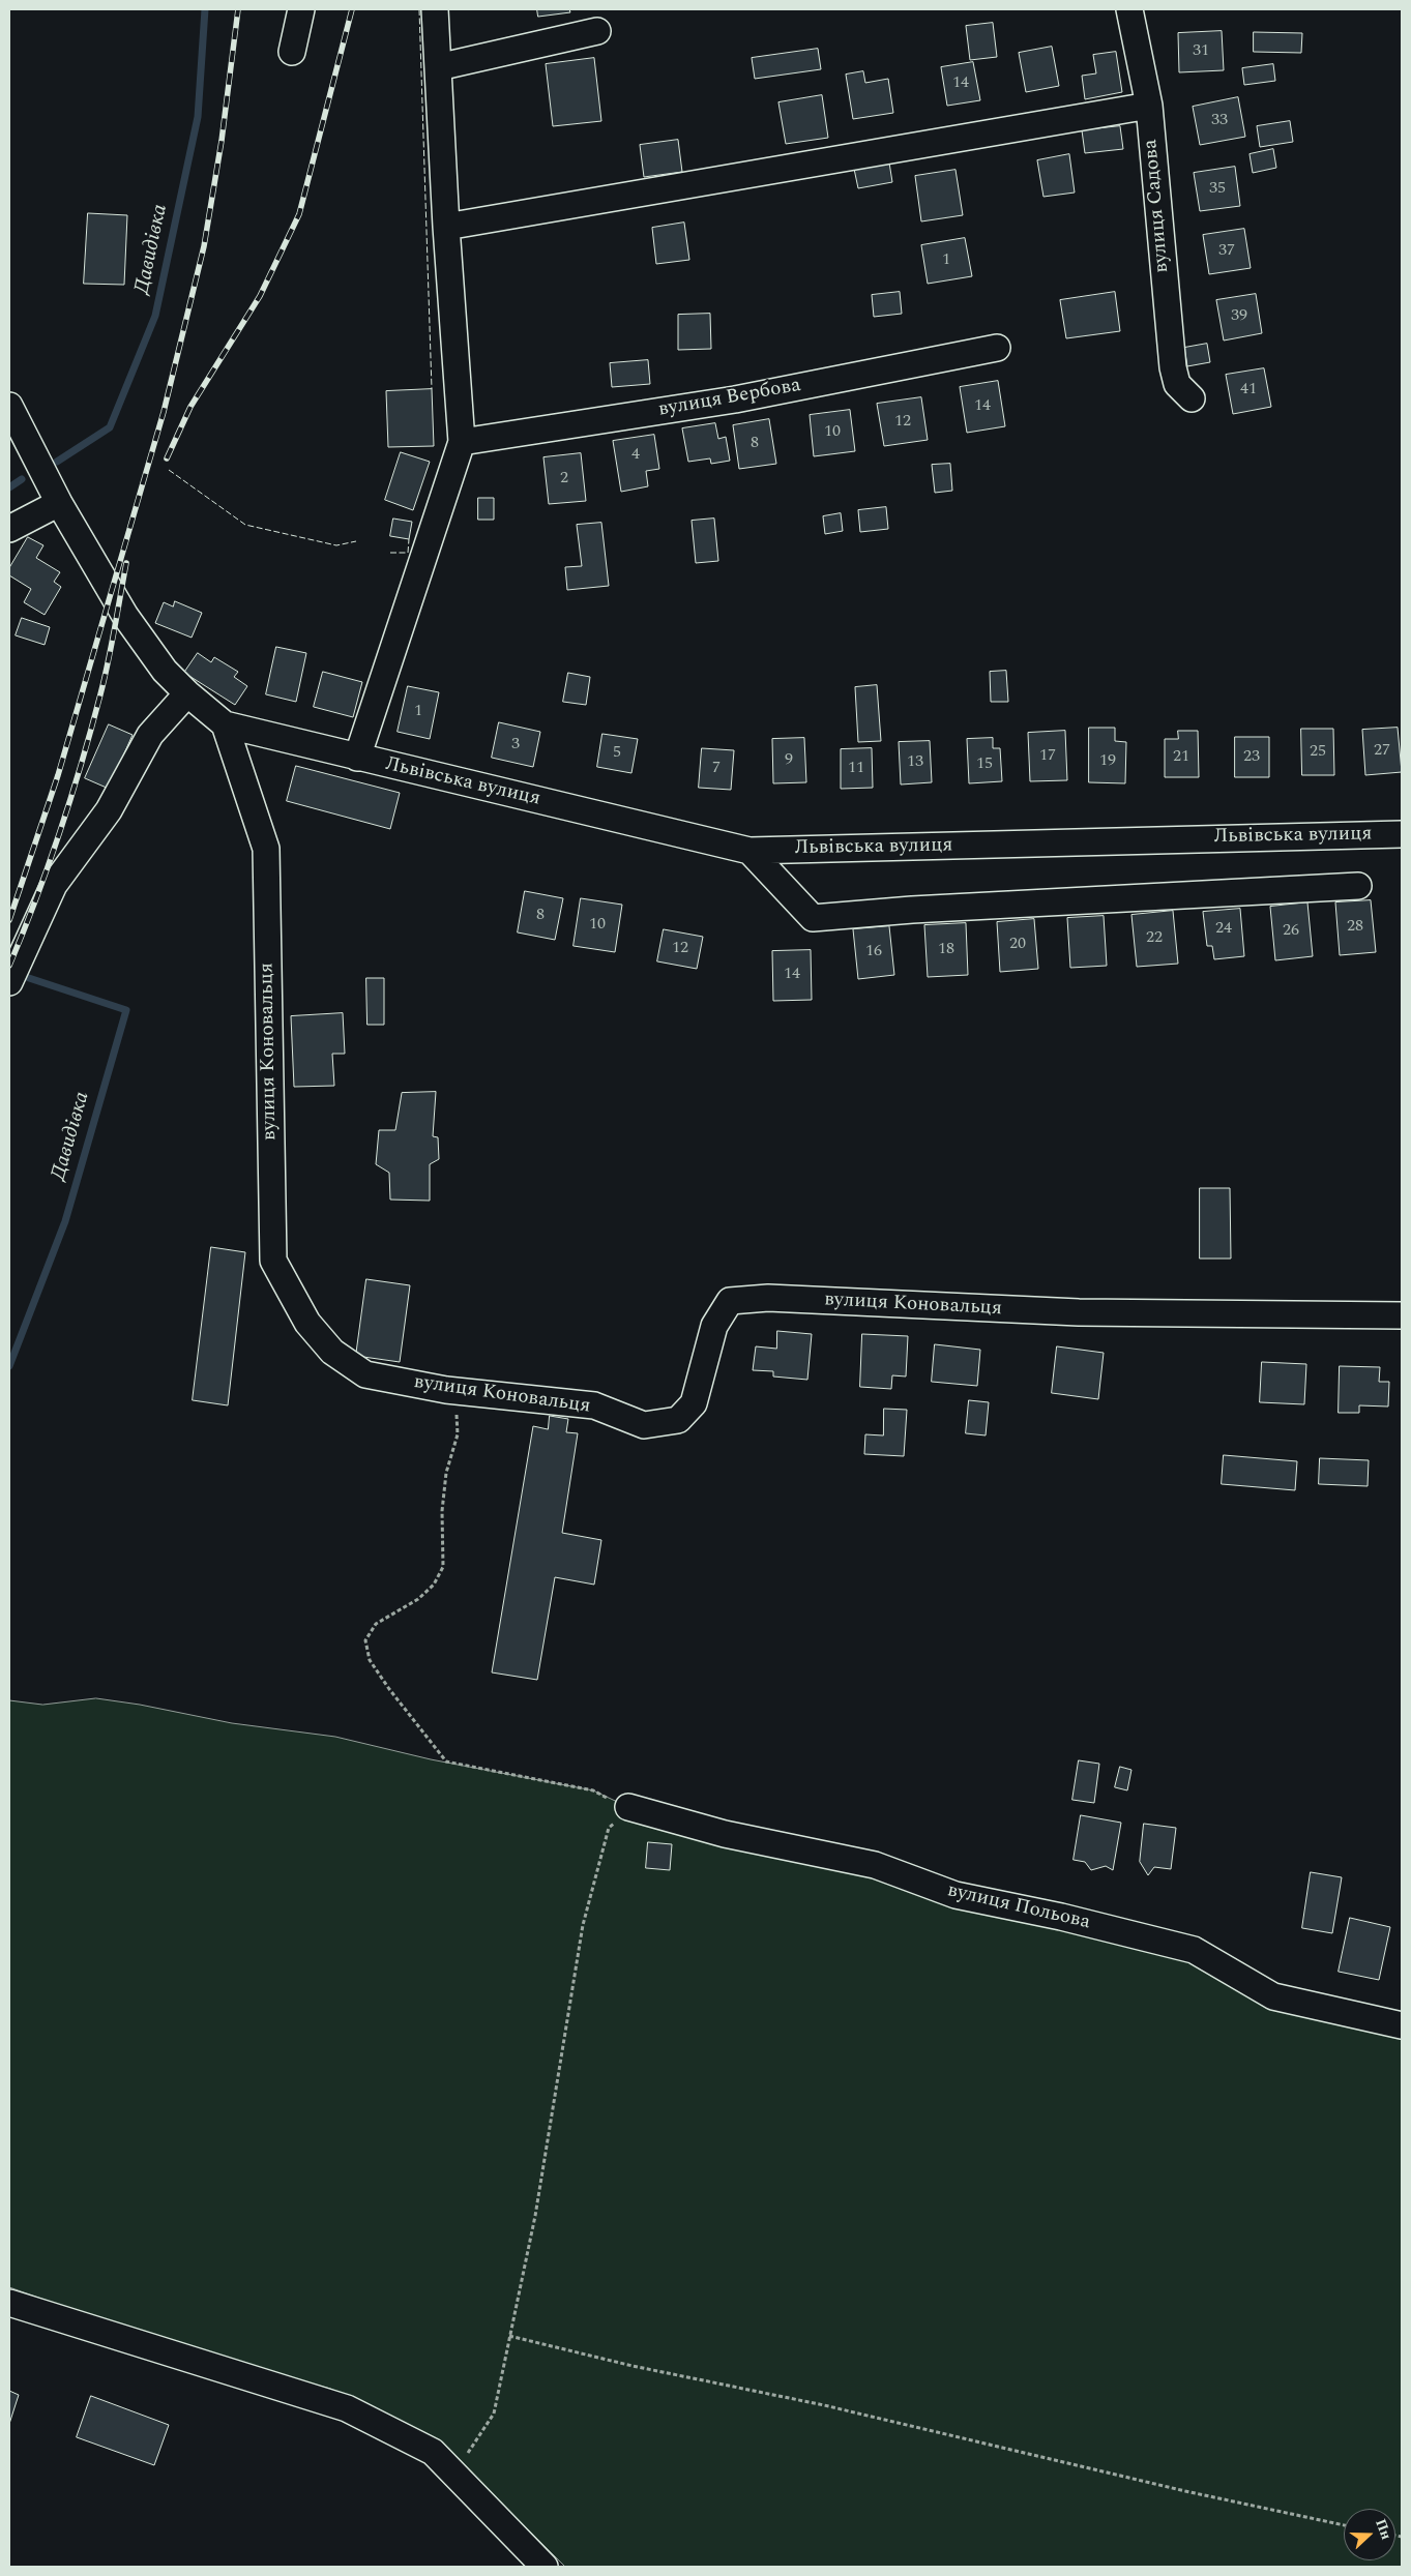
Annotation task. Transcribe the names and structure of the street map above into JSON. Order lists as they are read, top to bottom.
{
  "streets": {
    "street": [
      "вулиця Садова",
      "вулиця Вербова",
      "Львівська вулиця",
      "вулиця Коновальця",
      "вулиця Польова"
    ]
  },
  "crossings": [
    ["Львівська вулиця", "вулиця Коновальця"]
  ],
  "water": ["Давидівка"],
  "house_numbers": [
    "31",
    "14",
    "33",
    "35",
    "37",
    "1",
    "39",
    "41",
    "14",
    "12",
    "10",
    "8",
    "4",
    "2",
    "1",
    "3",
    "27",
    "25",
    "5",
    "17",
    "21",
    "23",
    "9",
    "19",
    "13",
    "15",
    "7",
    "11",
    "8",
    "10",
    "28",
    "24",
    "26",
    "22",
    "20",
    "12",
    "18",
    "16",
    "14"
  ],
  "north": "right"
}
